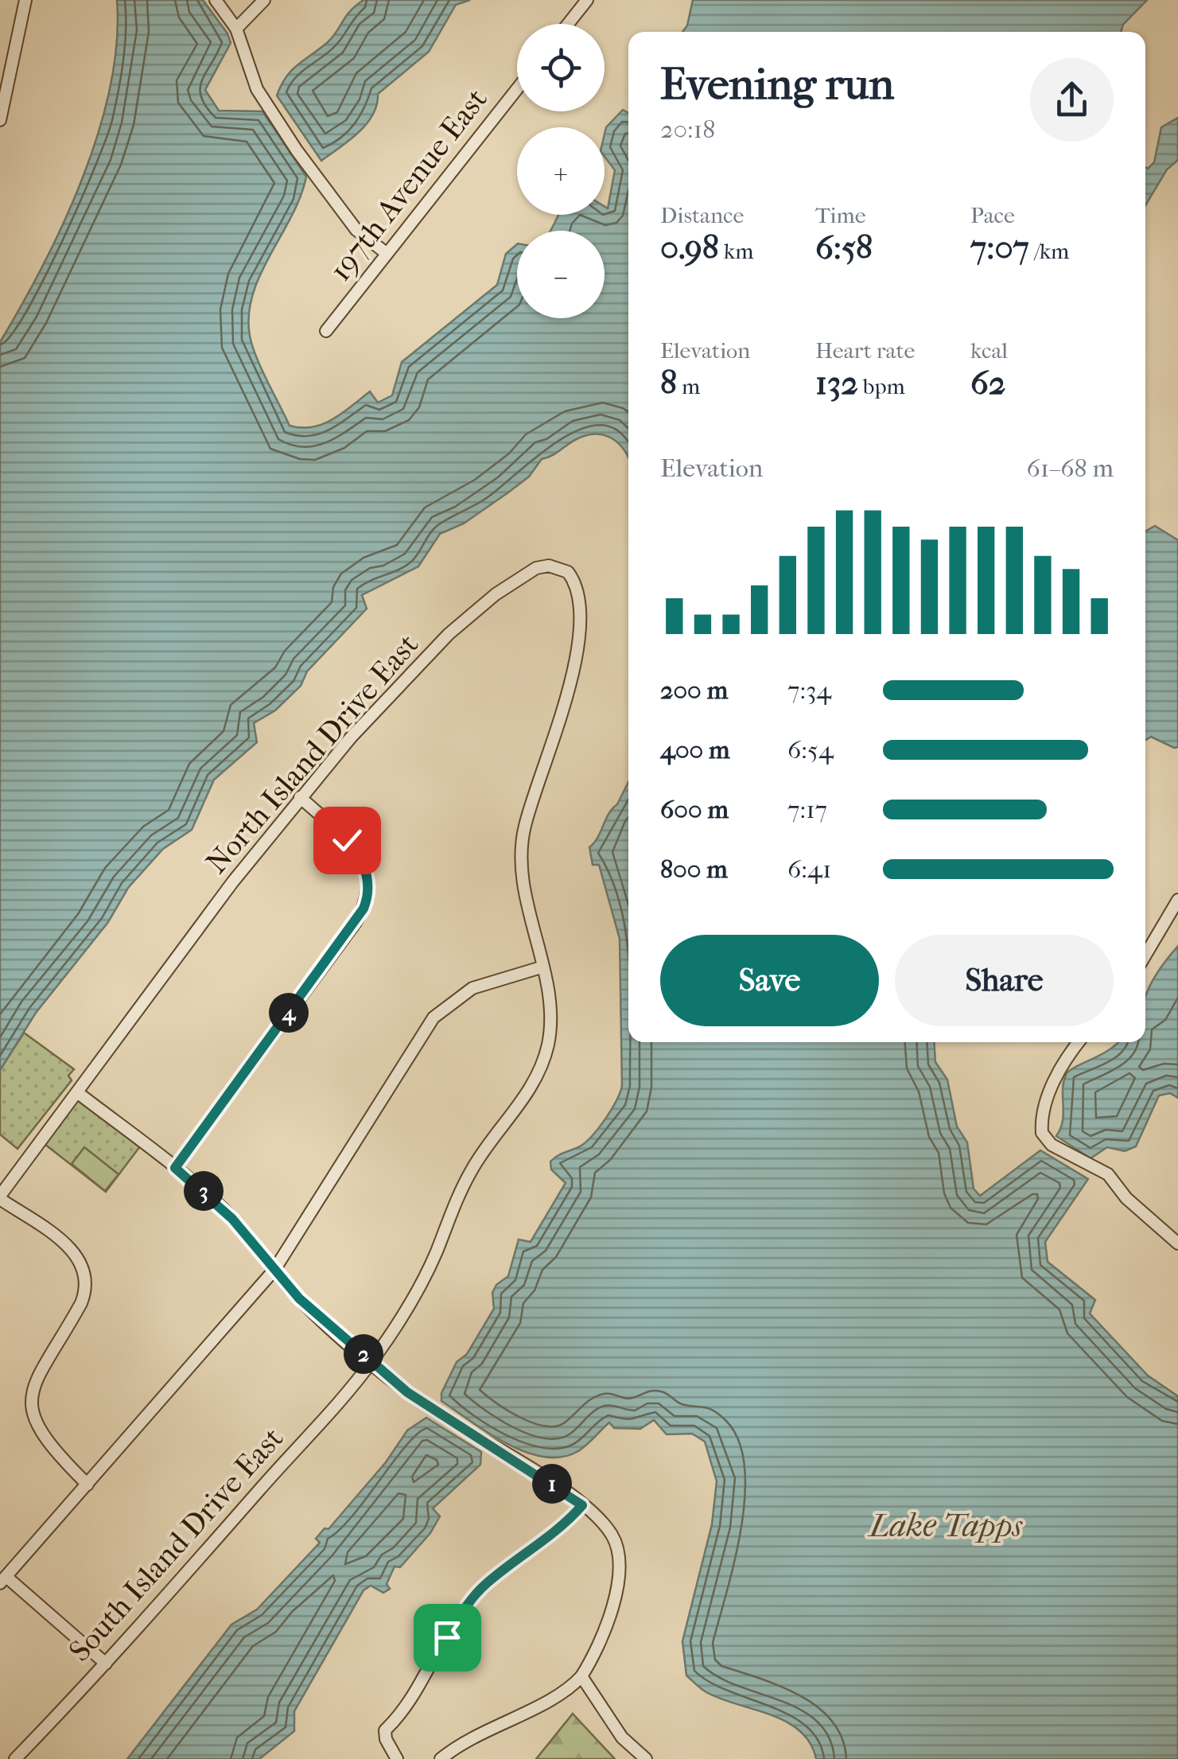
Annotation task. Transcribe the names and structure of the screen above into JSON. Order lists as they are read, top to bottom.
{
  "streets": {
    "street": ["197th Avenue East", "North Island Drive East", "South Island Drive East"]
  },
  "crossings": [
    ["North Island Drive East", "South Island Drive East"]
  ],
  "water": ["Lake Tapps"],
  "page": {
    "map_buttons": ["+", "−"],
    "heading": ["Evening run", "20:18"],
    "stats": [
      ["Distance", "0.98 km"],
      ["Time", "6:58"],
      ["Pace", "7:07 /km"],
      ["Elevation", "8 m"],
      ["Heart rate", "132 bpm"],
      ["kcal", "62"]
    ],
    "chart": ["Elevation", "61–68 m"],
    "list": [
      {
        "name": "200 m",
        "note": "7:34"
      },
      {
        "name": "400 m",
        "note": "6:54"
      },
      {
        "name": "600 m",
        "note": "7:17"
      },
      {
        "name": "800 m",
        "note": "6:41"
      }
    ],
    "buttons": ["Save", "Share"],
    "pins": [
      "4",
      "3",
      "2",
      "1"
    ]
  }
}
